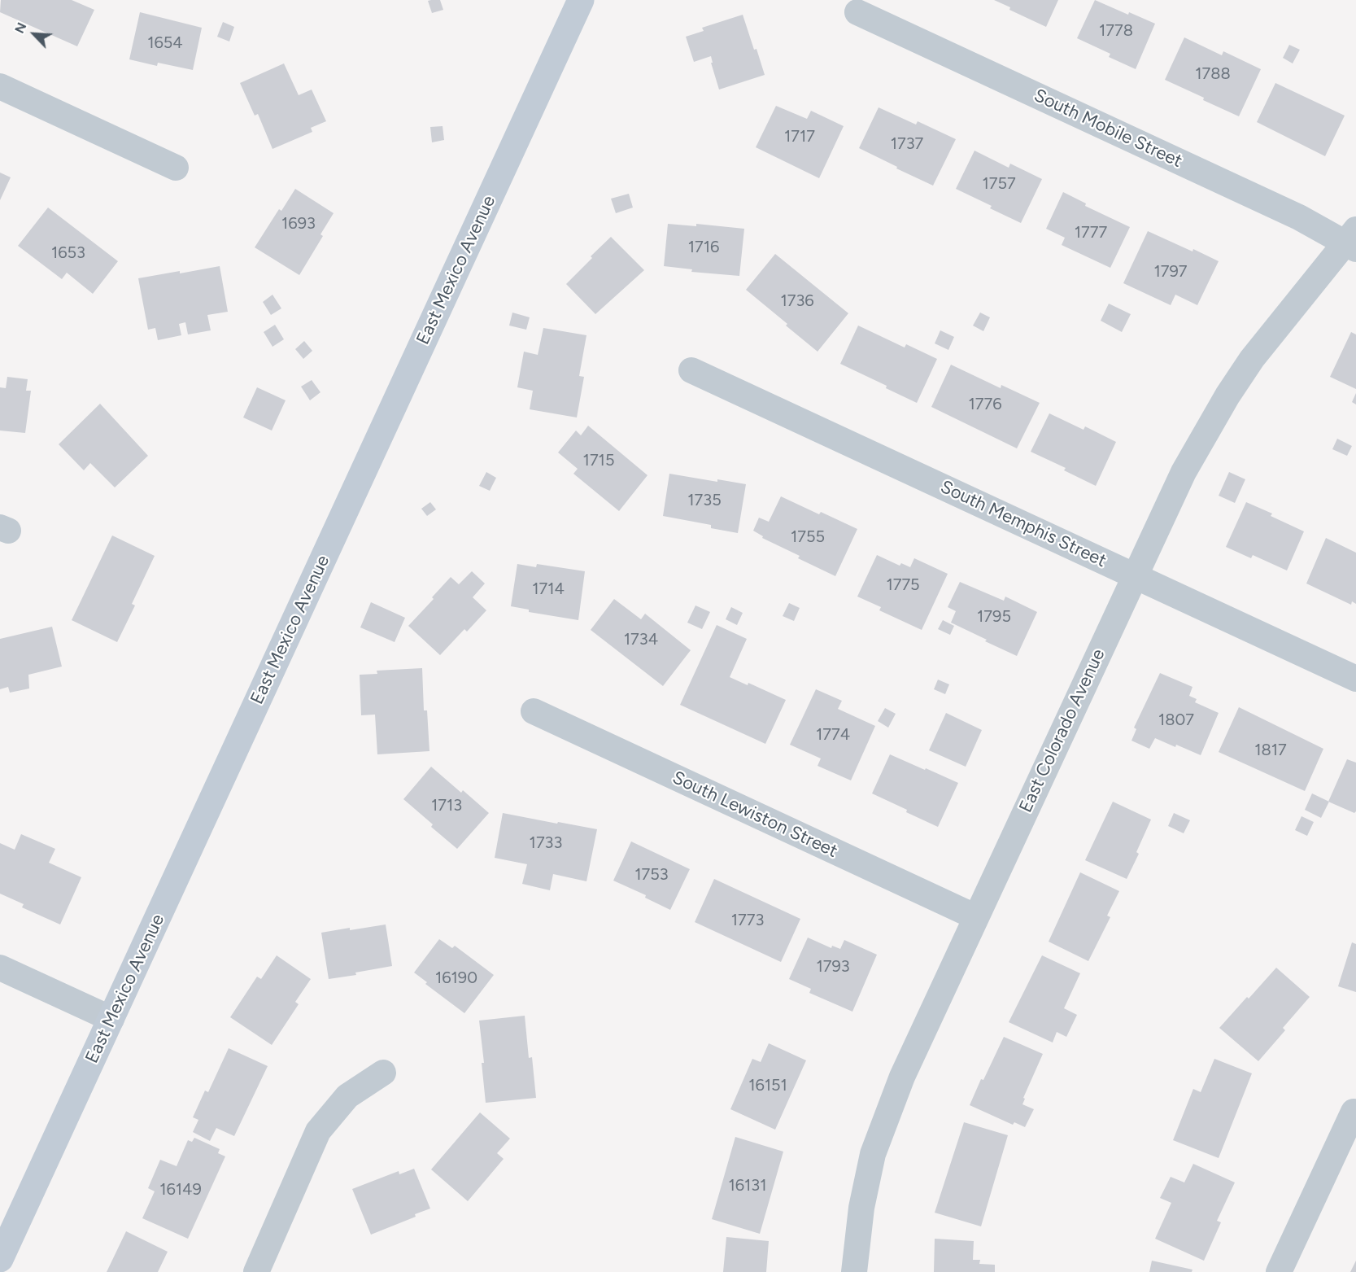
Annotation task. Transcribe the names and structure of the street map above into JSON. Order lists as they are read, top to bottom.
{
  "streets": {
    "street": [
      "South Mobile Street",
      "East Mexico Avenue",
      "South Memphis Street",
      "East Colorado Avenue",
      "South Lewiston Street"
    ]
  },
  "crossings": [
    ["South Mobile Street", "East Colorado Avenue"],
    ["South Memphis Street", "East Colorado Avenue"],
    ["East Colorado Avenue", "South Lewiston Street"]
  ],
  "house_numbers": [
    "1778",
    "1654",
    "1788",
    "1717",
    "1737",
    "1757",
    "1693",
    "1777",
    "1716",
    "1653",
    "1797",
    "1736",
    "1776",
    "1715",
    "1735",
    "1755",
    "1775",
    "1714",
    "1795",
    "1734",
    "1807",
    "1774",
    "1817",
    "1713",
    "1733",
    "1753",
    "1773",
    "1793",
    "16190",
    "16151",
    "16131",
    "16149"
  ],
  "north": "top left"
}
